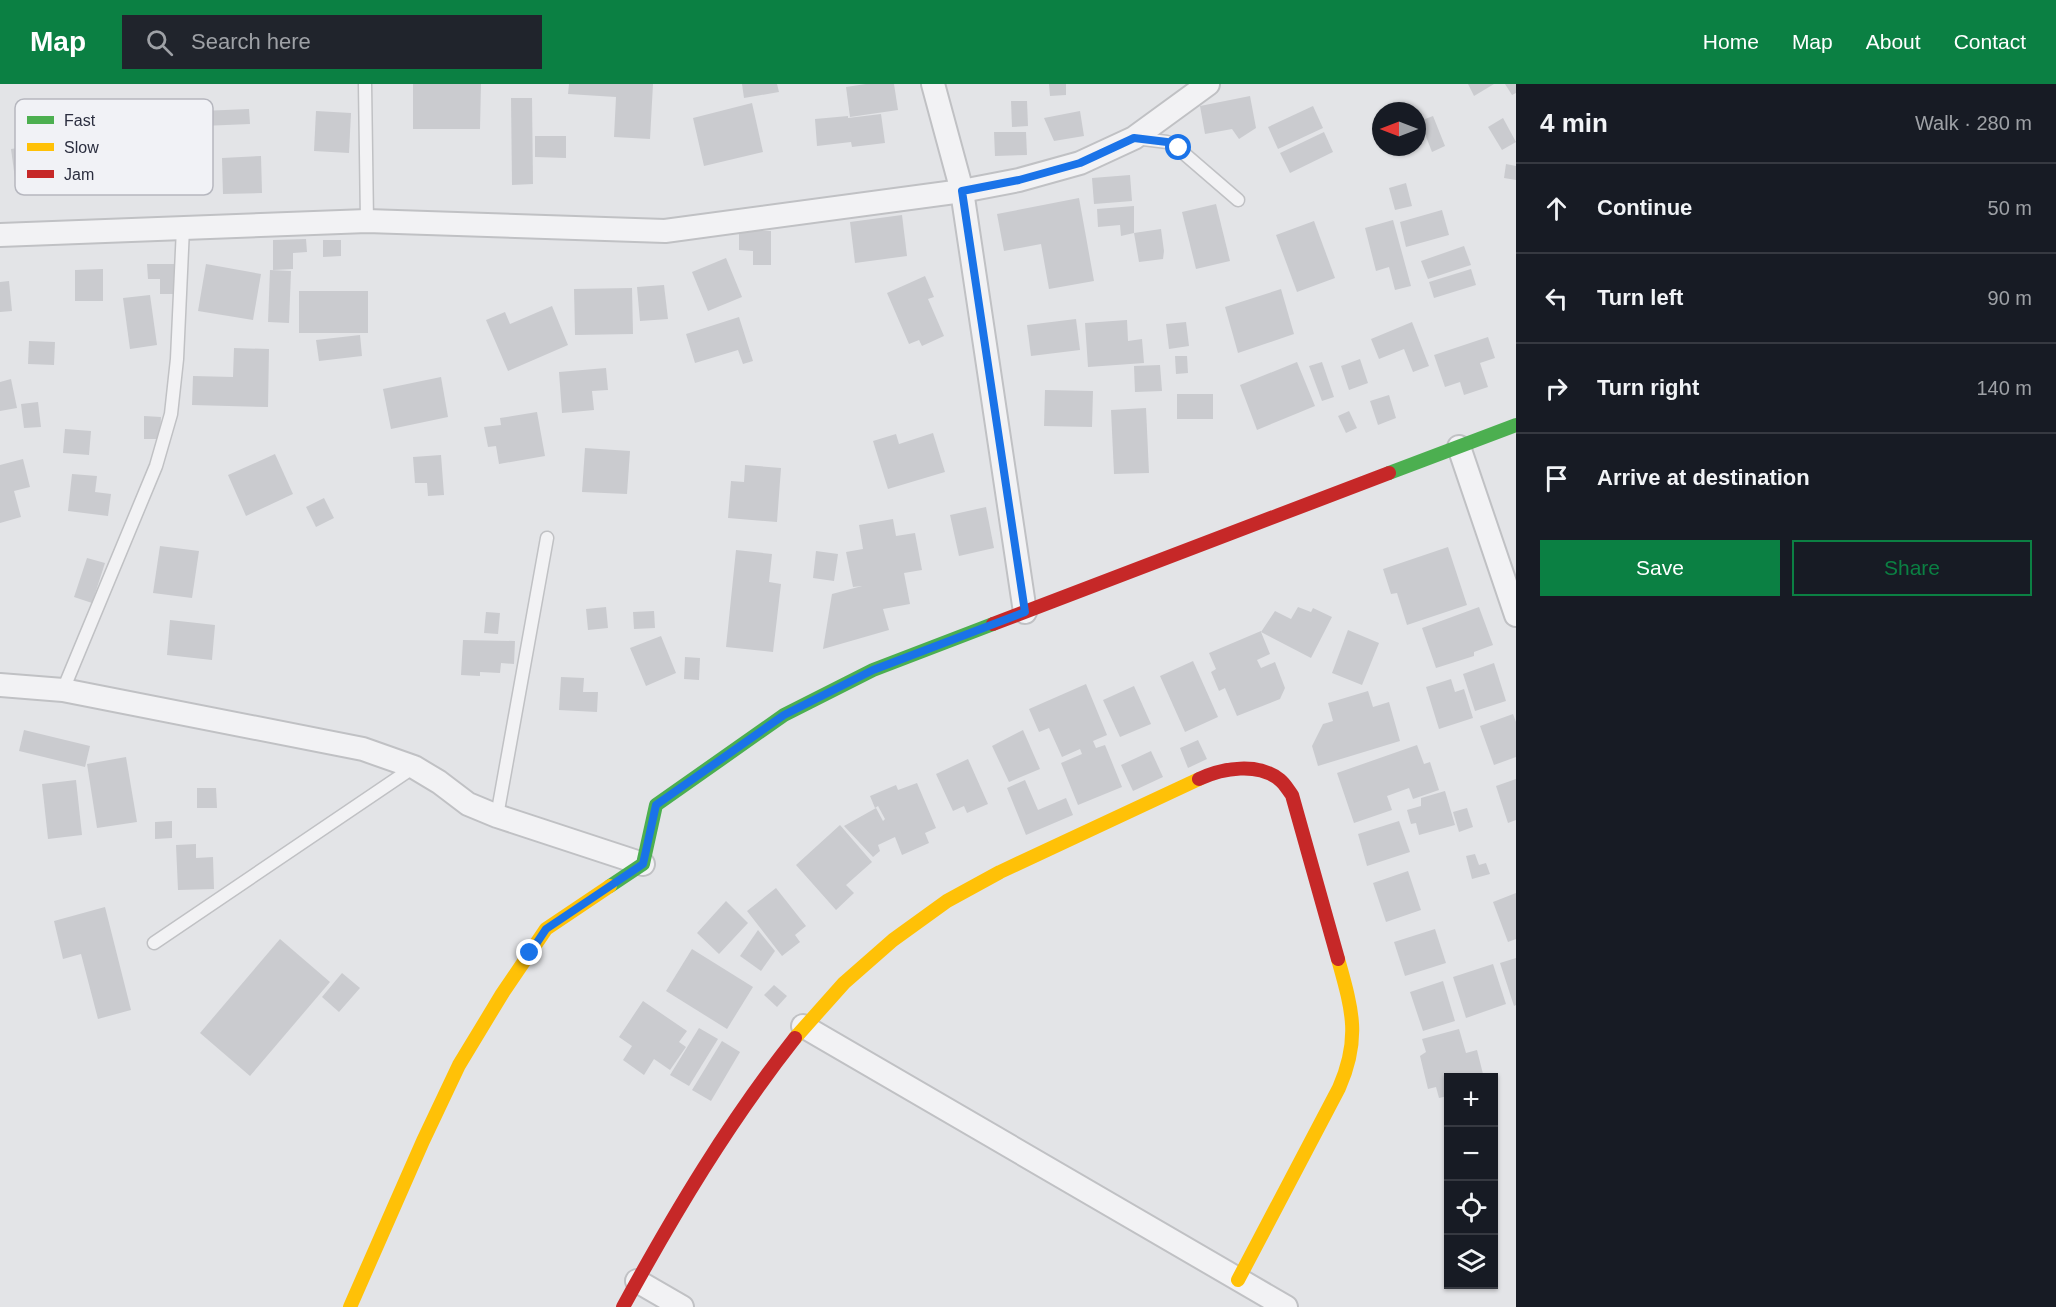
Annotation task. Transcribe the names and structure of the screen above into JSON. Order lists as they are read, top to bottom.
{
  "legend": ["Fast", "Slow", "Jam"],
  "north": "left",
  "page": {
    "header": "Map",
    "search": "Search here",
    "nav": [
      "Home",
      "Map",
      "About",
      "Contact"
    ],
    "heading": ["4 min", "Walk · 280 m"],
    "list": [
      ["Continue", "50 m"],
      ["Turn left", "90 m"],
      ["Turn right", "140 m"],
      "Arrive at destination"
    ],
    "buttons": ["Save", "Share"],
    "map_buttons": ["+", "−"]
  }
}
